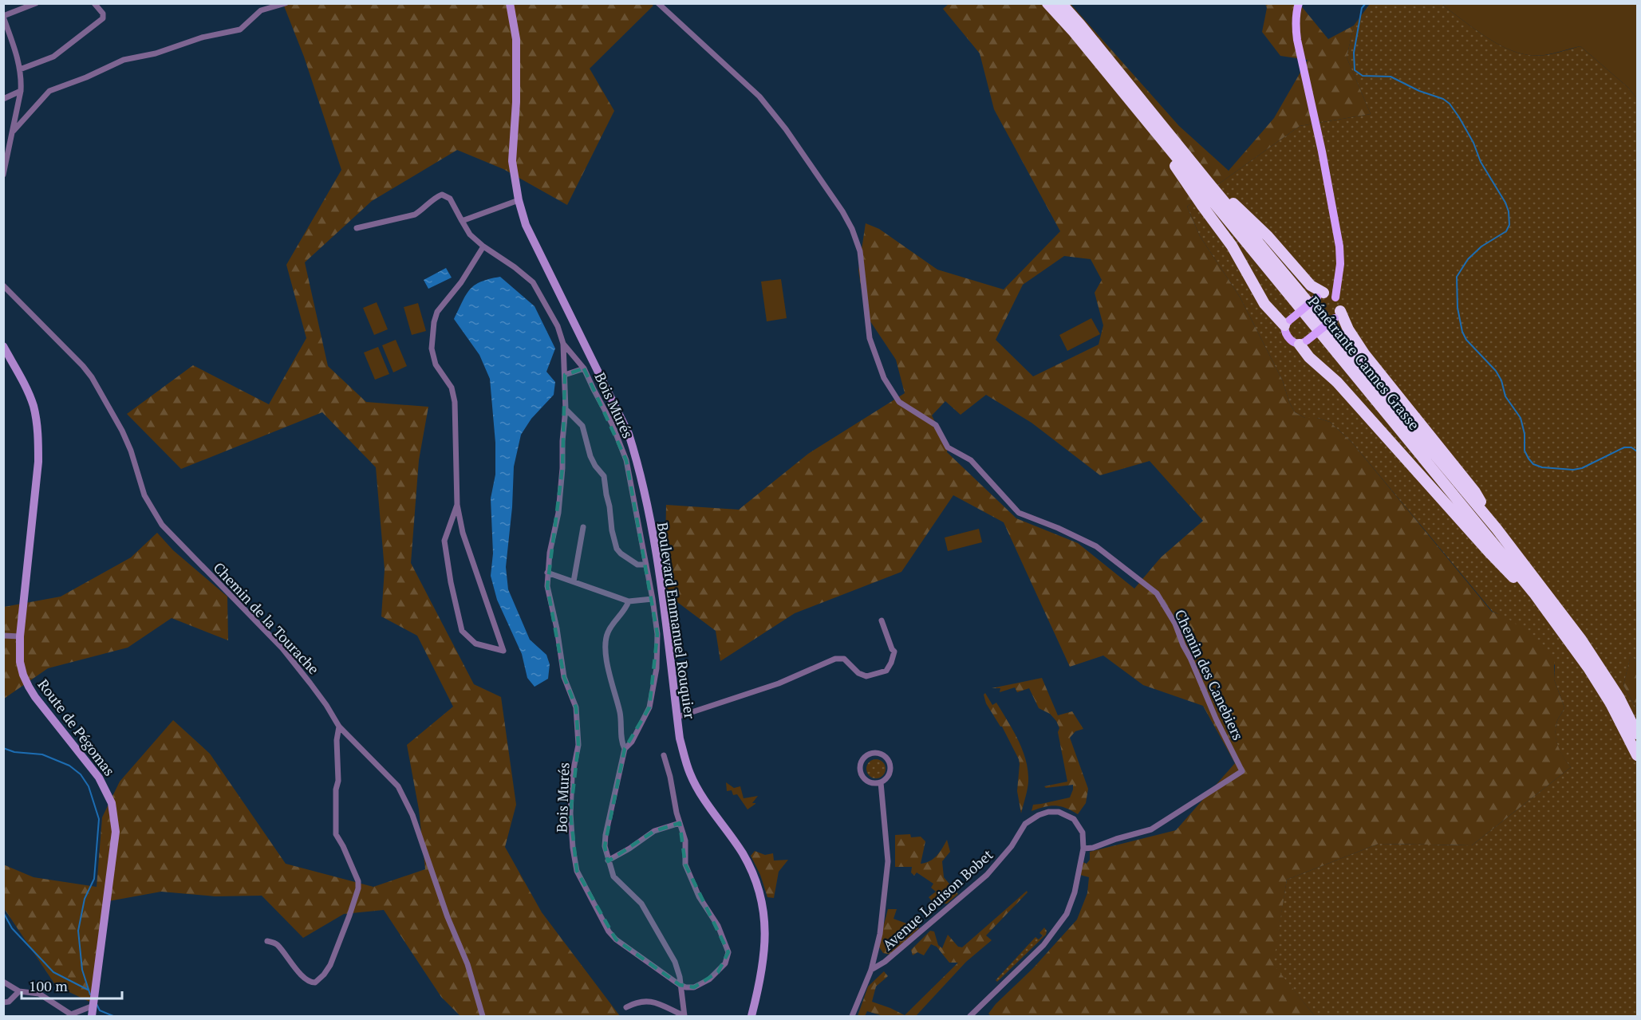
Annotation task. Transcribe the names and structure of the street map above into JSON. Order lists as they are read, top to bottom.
{
  "streets": {
    "highway": ["Pénétrante Cannes Grasse"],
    "street": [
      "Bois Murés",
      "Chemin de la Tourache",
      "Boulevard Emmanuel Rouquier",
      "Chemin des Canebiers",
      "Route de Pégomas",
      "Avenue Louison Bobet"
    ]
  },
  "crossings": [
    ["Chemin des Canebiers", "Avenue Louison Bobet"]
  ],
  "scale_bar": "100 m"
}
